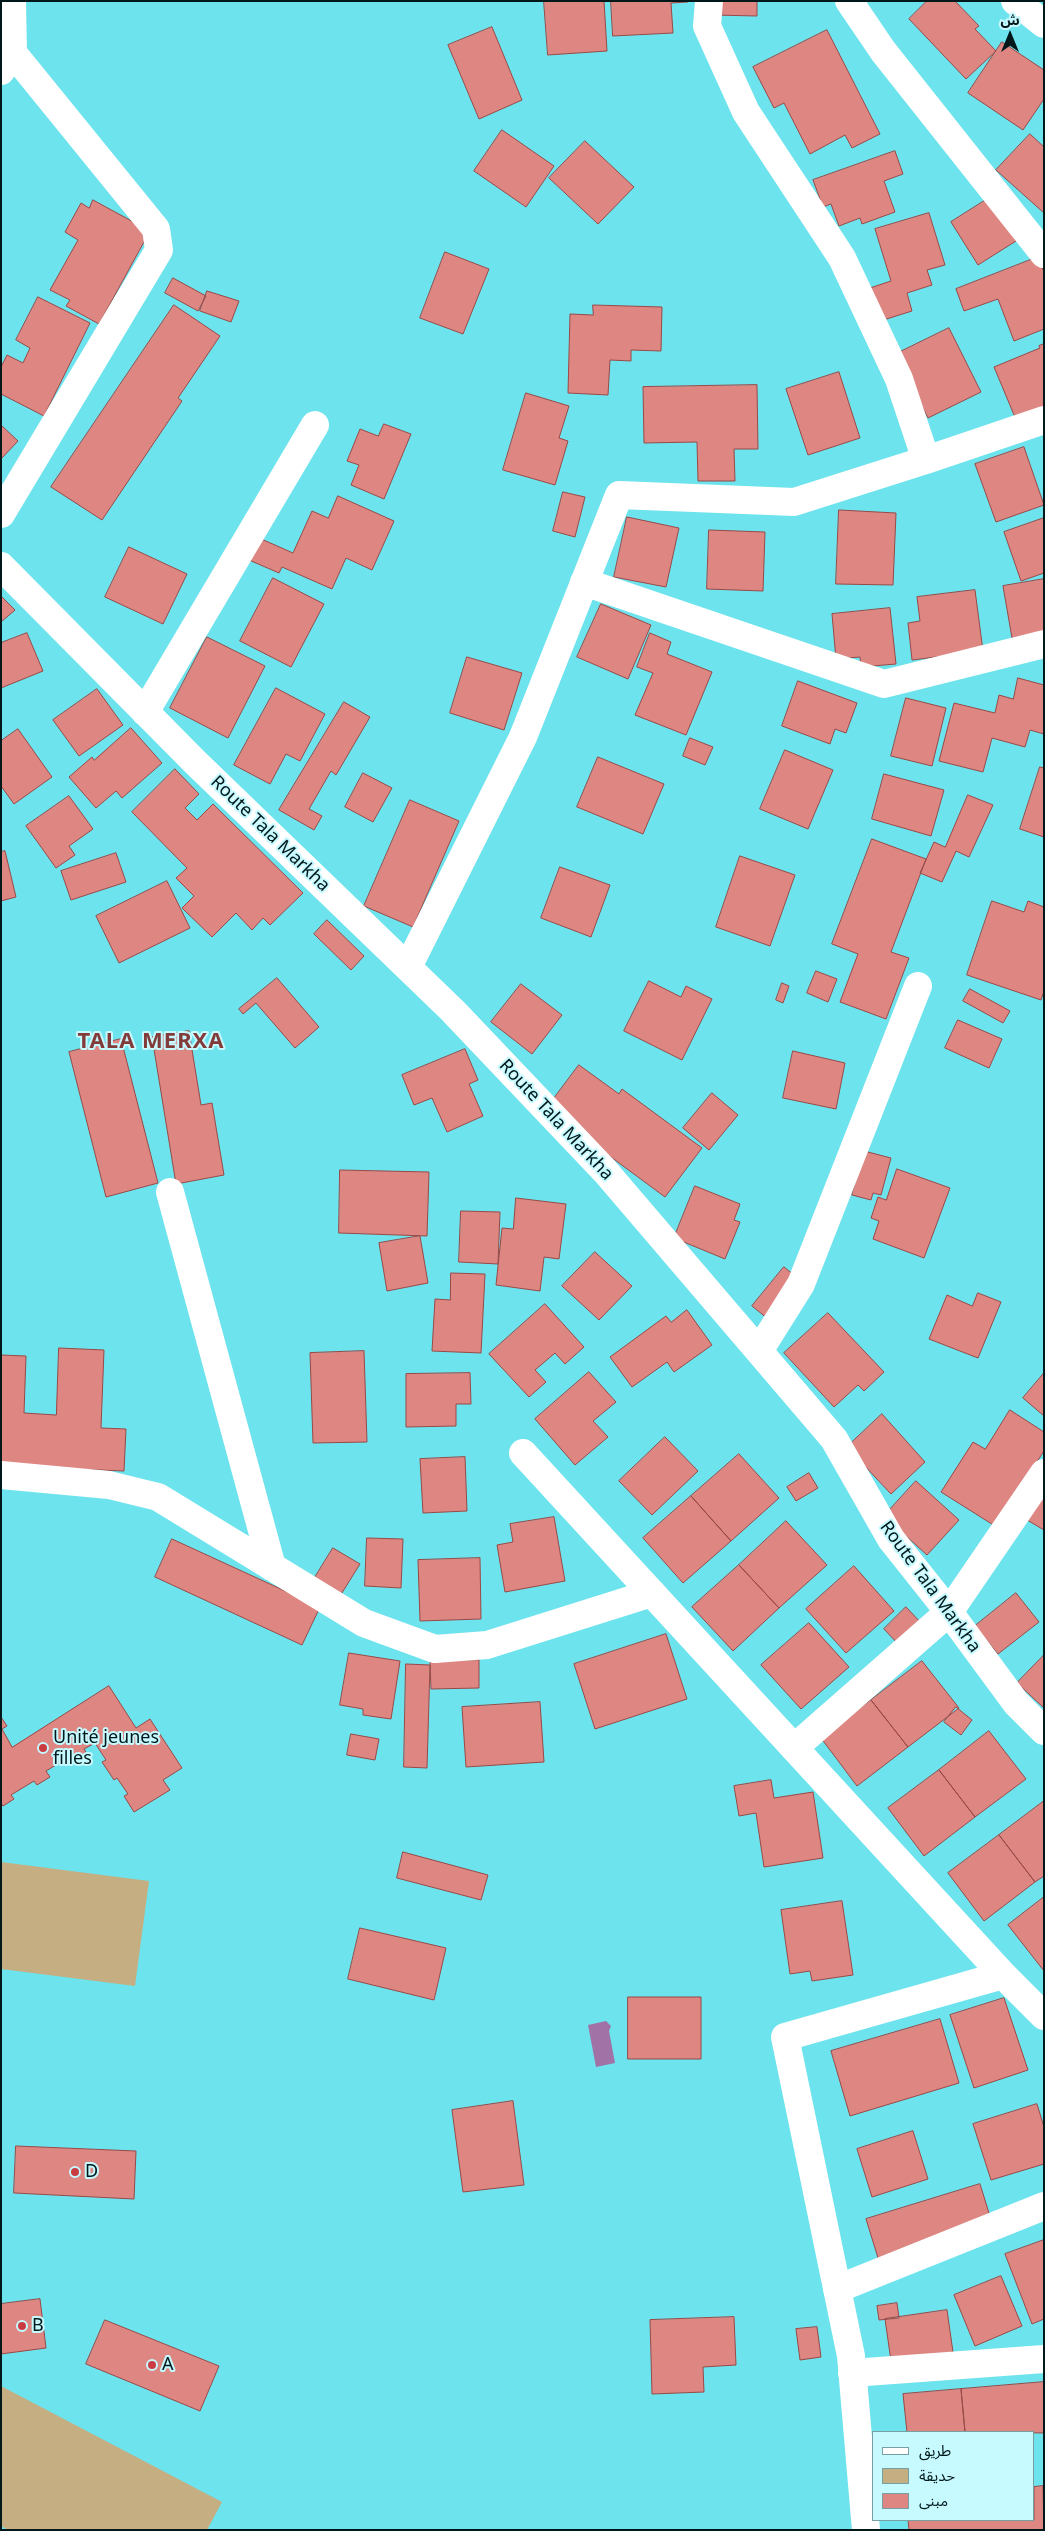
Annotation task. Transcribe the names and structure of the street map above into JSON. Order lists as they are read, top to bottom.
{
  "streets": {
    "street": ["Route Tala Markha"]
  },
  "districts": ["TALA MERXA"],
  "places": [
    "Unité jeunes filles",
    "D",
    "B",
    "A"
  ],
  "legend": ["طريق", "حديقة", "مبنى"],
  "north": "top"
}
